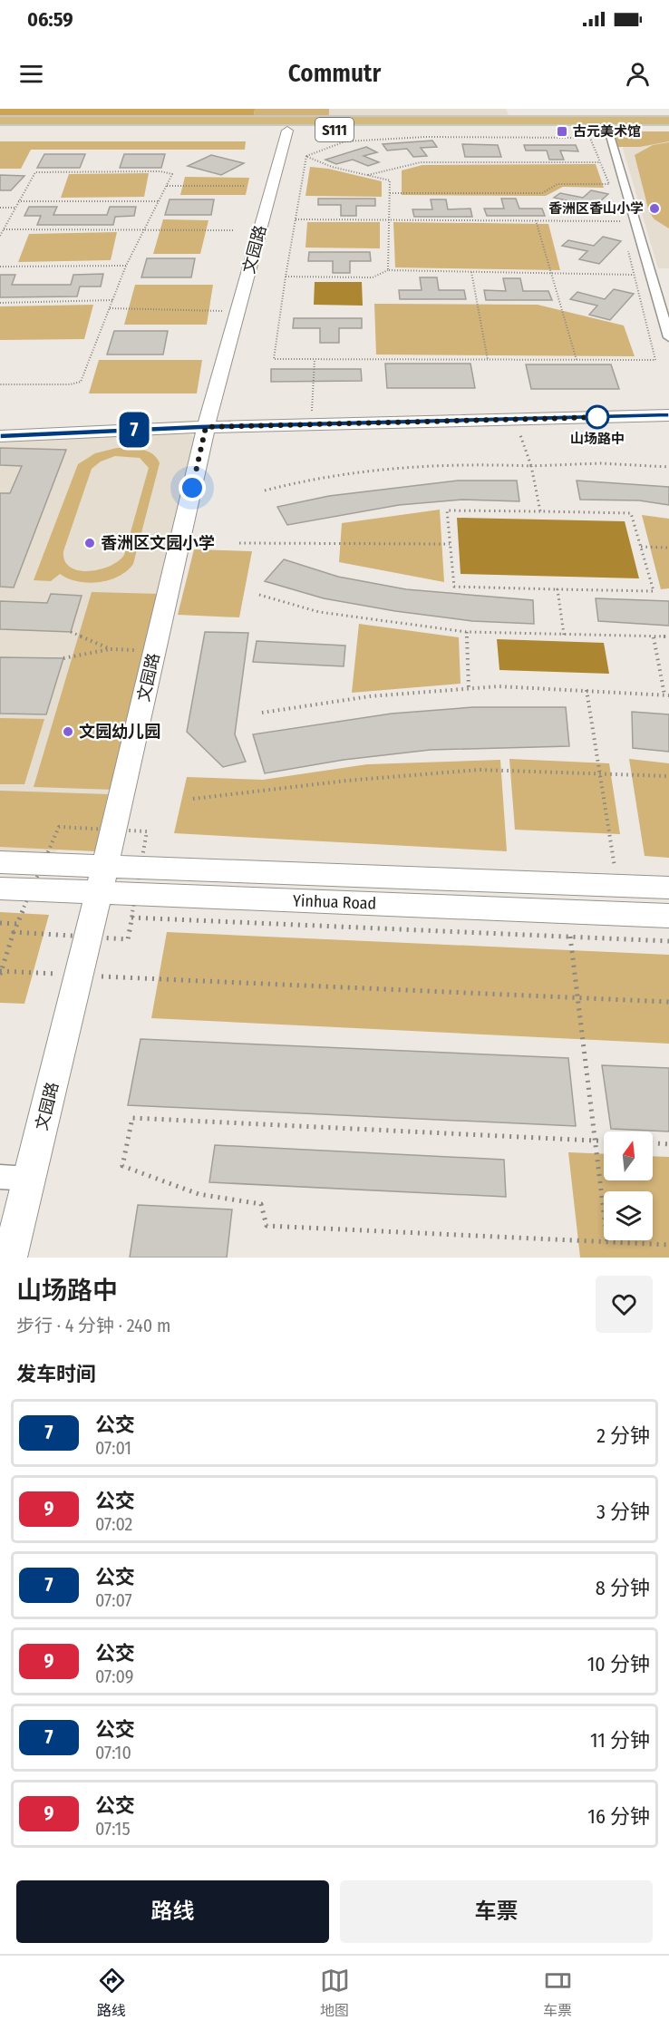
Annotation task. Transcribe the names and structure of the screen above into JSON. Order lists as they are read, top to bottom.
{
  "streets": {
    "main road": ["S111"],
    "street": ["文园路", "Yinhua Road"]
  },
  "crossings": [
    ["S111", "文园路"],
    ["文园路", "Yinhua Road"]
  ],
  "places": {
    "transit": ["古元美术馆"],
    "other": [
      "香洲区香山小学",
      "山场路中",
      "香洲区文园小学",
      "文园幼儿园"
    ]
  },
  "lines": ["bus line 7"],
  "north": "top",
  "page": {
    "status": "06:59",
    "header": "Commutr",
    "on_map": "7",
    "heading": [
      ["山场路中", "步行 · 4 分钟 · 240 m"],
      "发车时间"
    ],
    "list": [
      {
        "mark": "7",
        "name": "公交",
        "note": "07:01",
        "value": "2 分钟"
      },
      {
        "mark": "9",
        "name": "公交",
        "note": "07:02",
        "value": "3 分钟"
      },
      {
        "mark": "7",
        "name": "公交",
        "note": "07:07",
        "value": "8 分钟"
      },
      {
        "mark": "9",
        "name": "公交",
        "note": "07:09",
        "value": "10 分钟"
      },
      {
        "mark": "7",
        "name": "公交",
        "note": "07:10",
        "value": "11 分钟"
      },
      {
        "mark": "9",
        "name": "公交",
        "note": "07:15",
        "value": "16 分钟"
      }
    ],
    "buttons": ["路线", "车票"],
    "tabs": ["路线", "地图", "车票"]
  }
}
